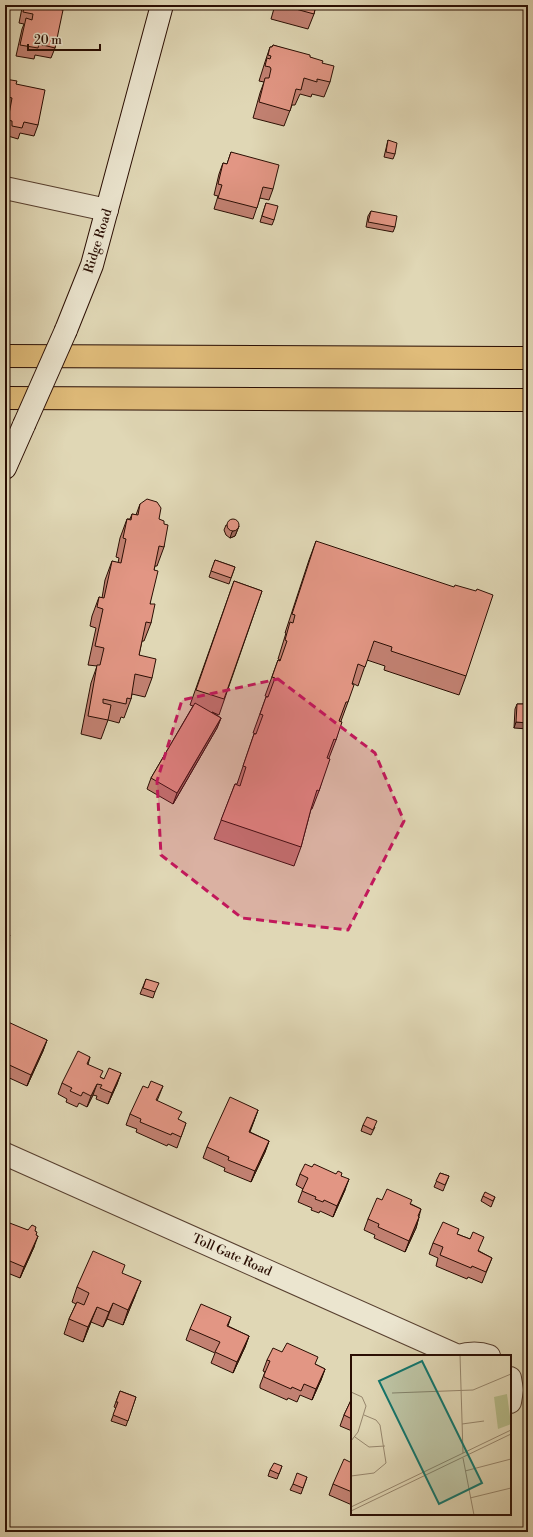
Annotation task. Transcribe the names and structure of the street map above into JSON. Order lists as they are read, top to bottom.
{
  "streets": {
    "street": ["Ridge Road", "Toll Gate Road"]
  },
  "scale_bar": "20 m"
}
